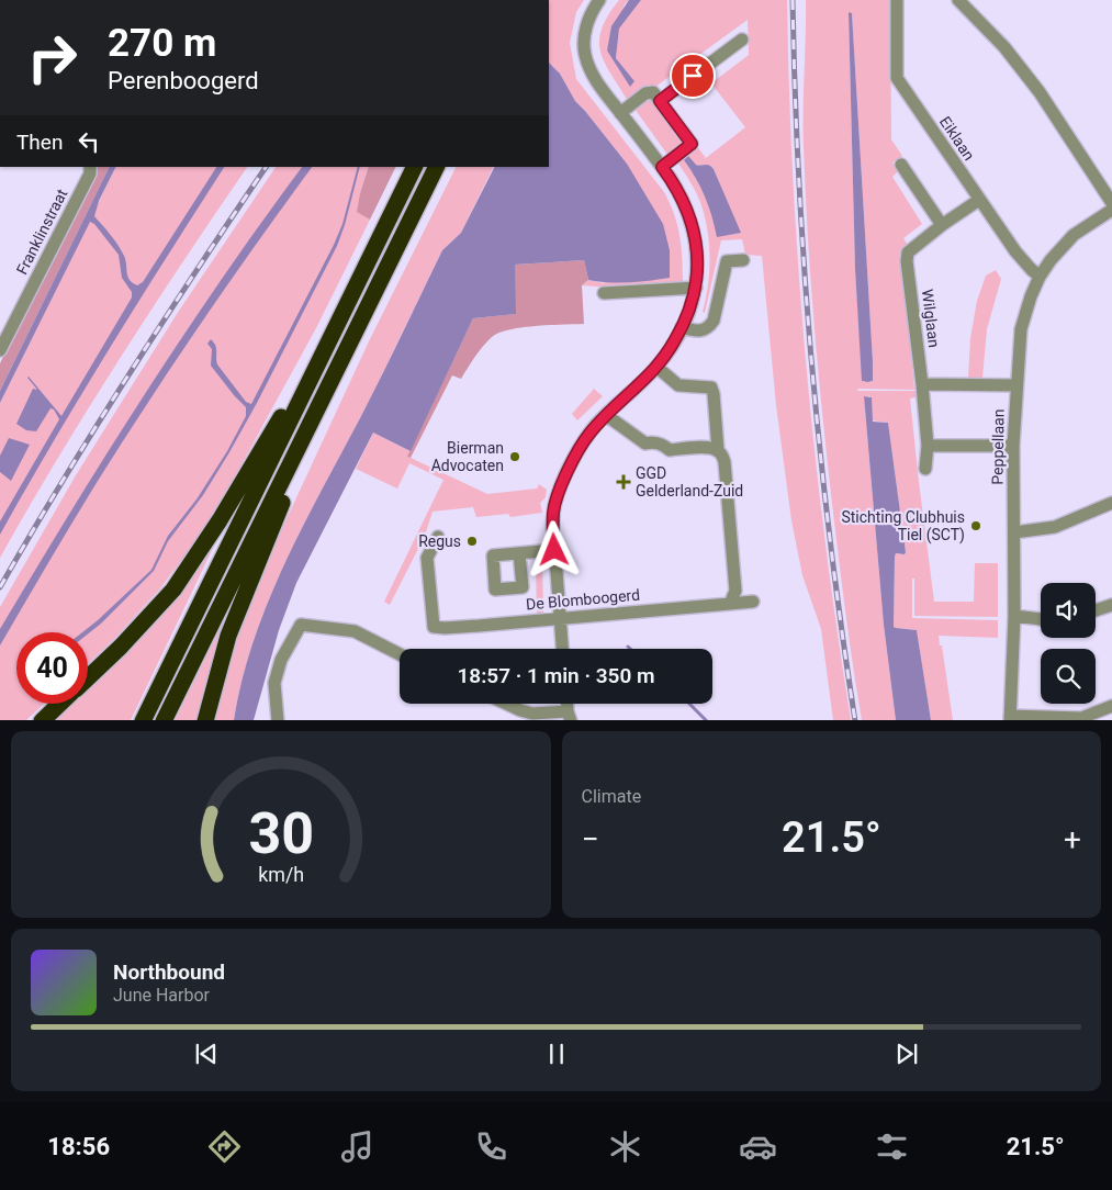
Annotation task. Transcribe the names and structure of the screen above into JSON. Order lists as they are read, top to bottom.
{
  "streets": {
    "street": [
      "Eiklaan",
      "Franklinstraat",
      "Wilglaan",
      "Peppellaan",
      "De Blomboogerd"
    ]
  },
  "crossings": [
    ["Eiklaan", "Wilglaan"],
    ["Eiklaan", "Peppellaan"]
  ],
  "places": {
    "other": ["Bierman Advocaten", "Stichting Clubhuis Tiel (SCT)", "Regus"],
    "health": ["GGD Gelderland-Zuid"]
  },
  "page": {
    "turn": ["270 m", "Perenboogerd"],
    "then": "Then",
    "limit": "40",
    "trip": "18:57 · 1 min · 350 m",
    "tile": "Climate",
    "heat": ["−", "21.5°", "+"],
    "song": ["Northbound", "June Harbor"],
    "tabs": ["18:56", "21.5°"],
    "gauge": ["30", "km/h"]
  }
}
